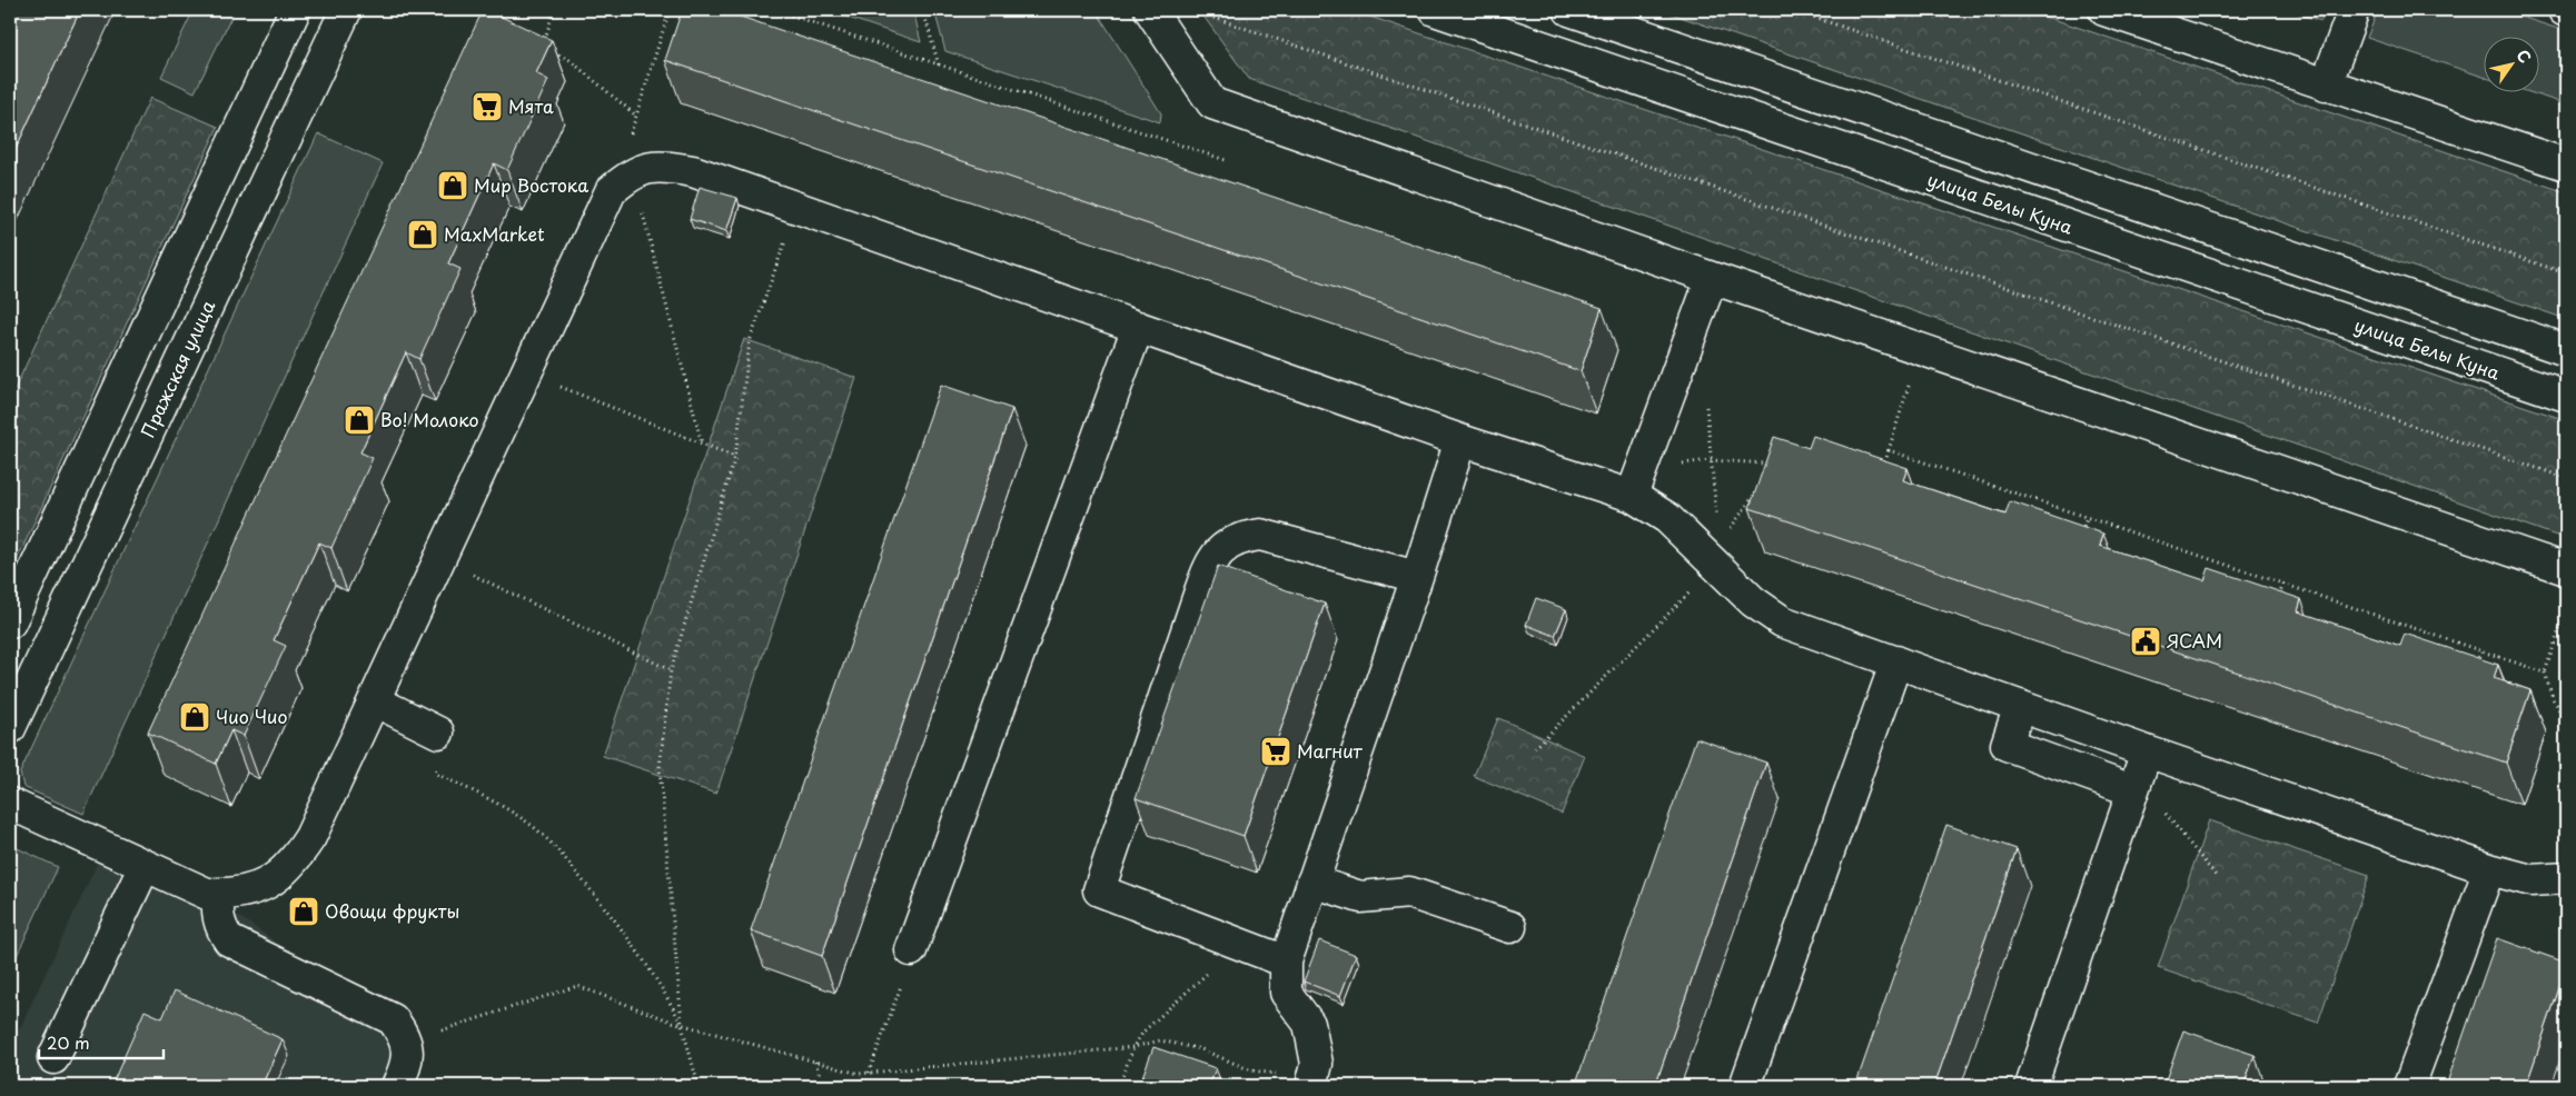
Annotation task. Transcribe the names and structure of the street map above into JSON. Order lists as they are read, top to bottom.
{
  "streets": {
    "street": ["улица Белы Куна", "Пражская улица"]
  },
  "places": {
    "supermarket": ["Мята", "Магнит"],
    "shop": [
      "Мир Востока",
      "MaxMarket",
      "Во! Молоко",
      "Чио Чио",
      "Овощи фрукты"
    ],
    "public building": ["ЯСАМ"]
  },
  "scale_bar": "20 m",
  "north": "top right"
}
